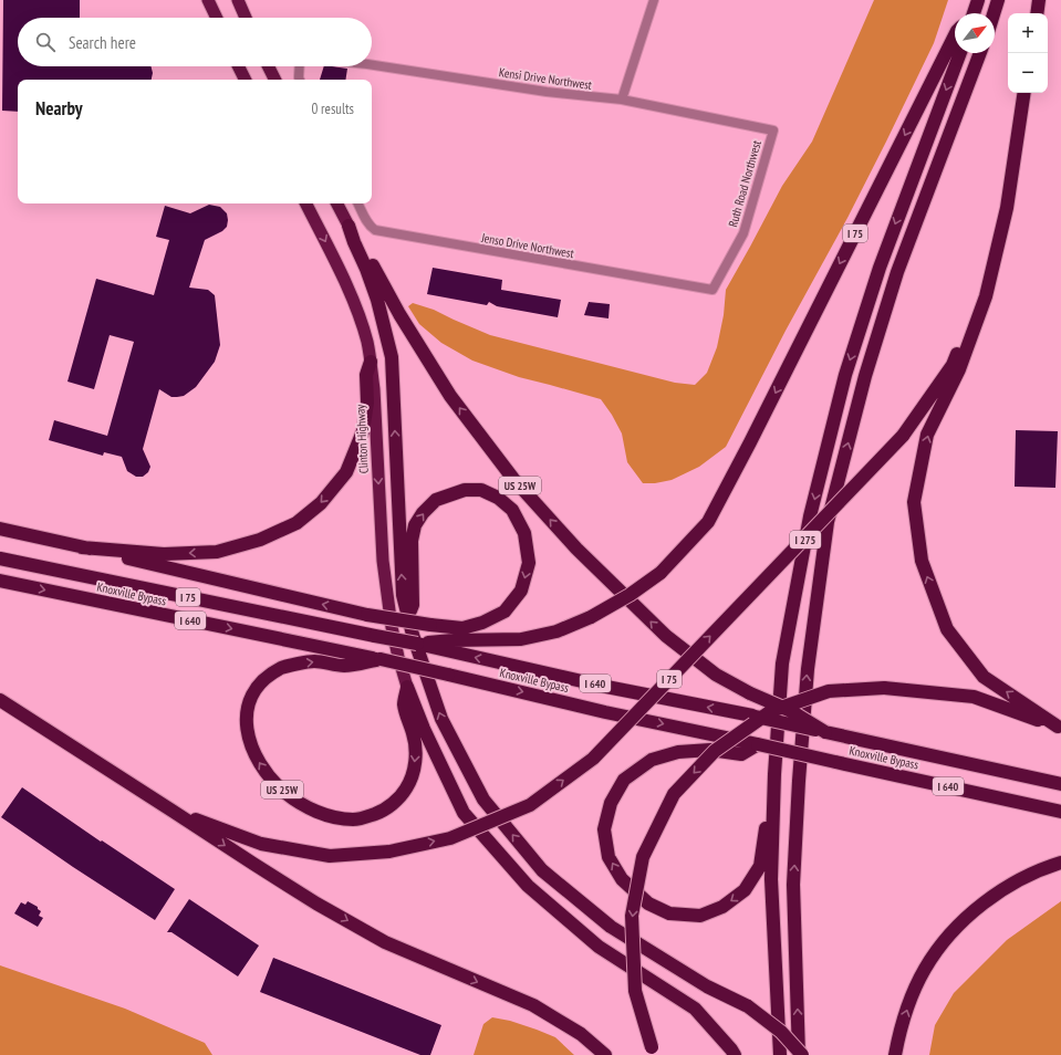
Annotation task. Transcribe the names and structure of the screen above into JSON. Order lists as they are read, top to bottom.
{
  "streets": {
    "highway": [
      "I 75",
      "Clinton Highway",
      "US 25W",
      "I 275",
      "Knoxville Bypass",
      "I 640"
    ],
    "street": ["Kensi Drive Northwest", "Ruth Road Northwest", "Jenso Drive Northwest"]
  },
  "crossings": [
    ["Kensi Drive Northwest", "Ruth Road Northwest"],
    ["Ruth Road Northwest", "Jenso Drive Northwest"],
    ["I 75", "Knoxville Bypass"],
    ["Clinton Highway", "US 25W"],
    ["US 25W", "Knoxville Bypass"]
  ],
  "north": "top right",
  "page": {
    "map_buttons": ["+", "−"],
    "search": "Search here",
    "heading": ["Nearby", "0 results"]
  }
}
